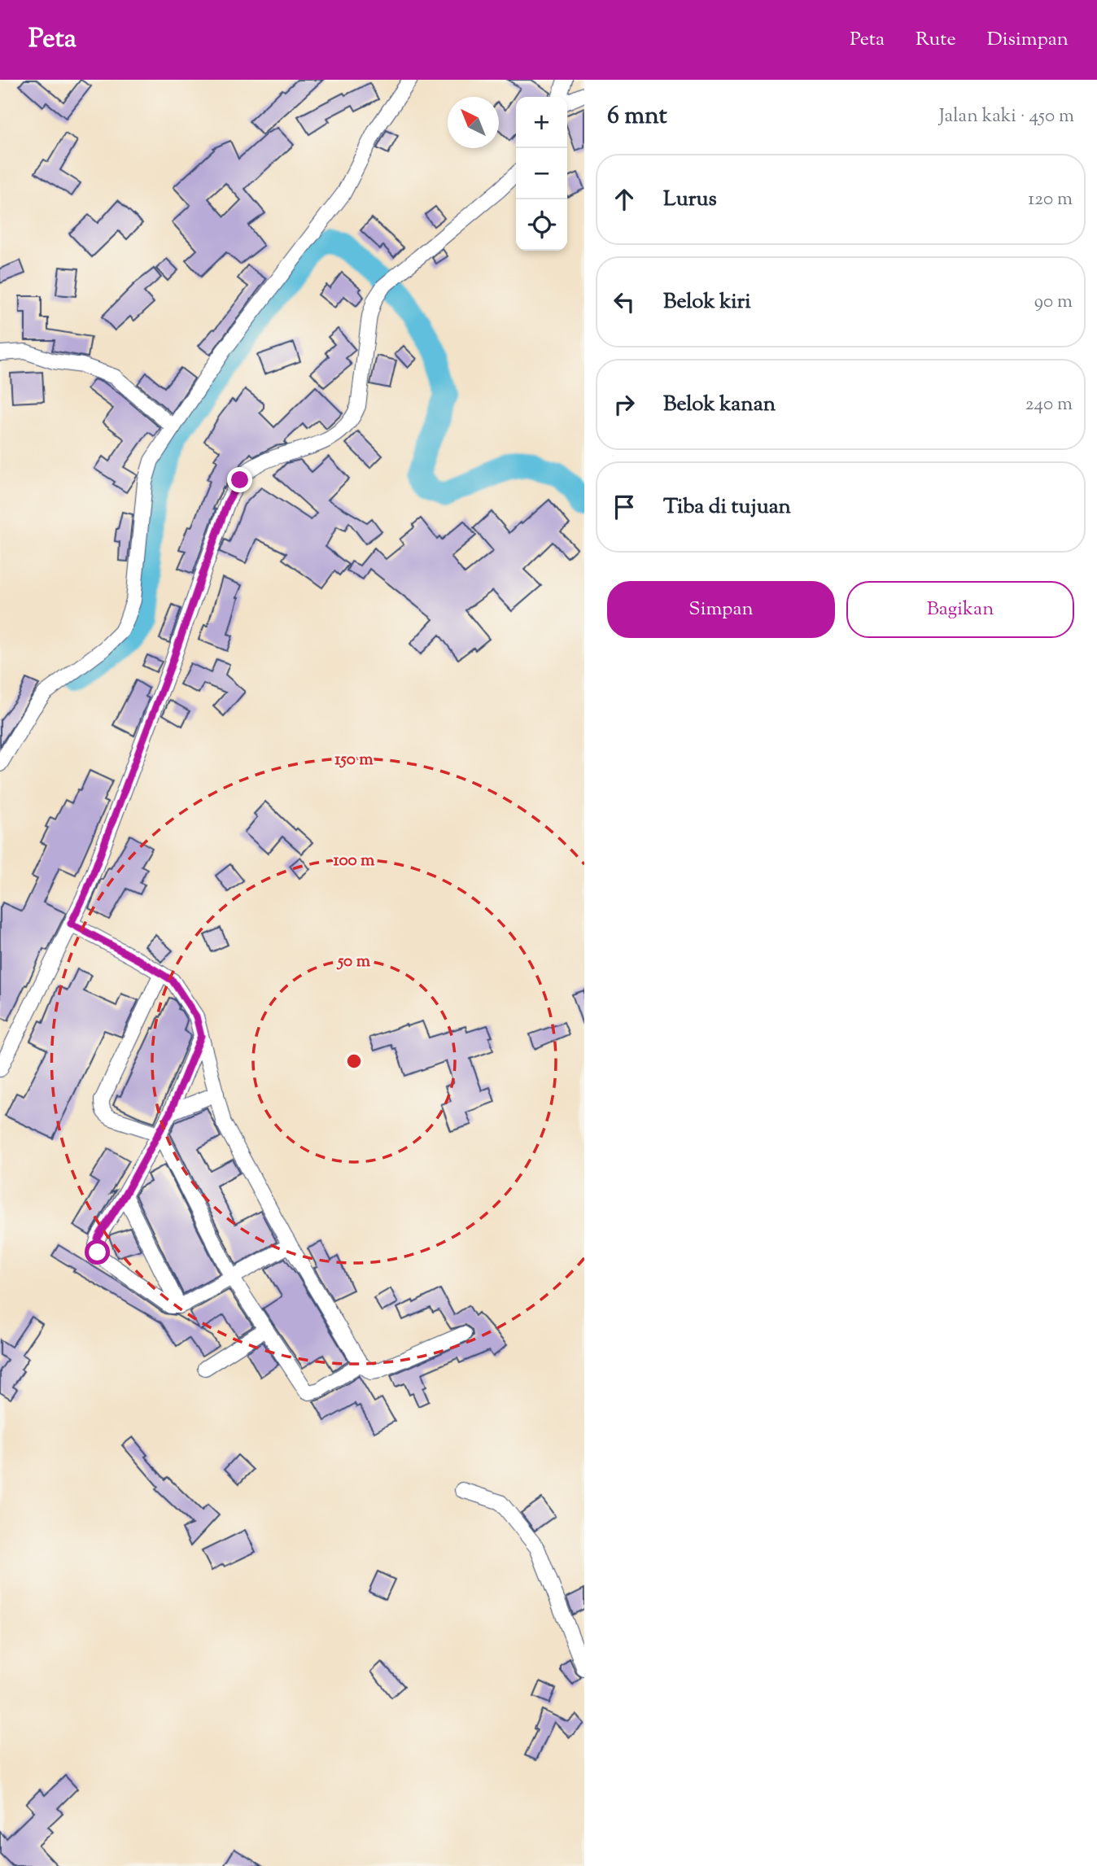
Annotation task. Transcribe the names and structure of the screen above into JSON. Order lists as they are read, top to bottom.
{
  "north": "top left",
  "page": {
    "header": "Peta",
    "nav": ["Peta", "Rute", "Disimpan"],
    "heading": ["6 mnt", "Jalan kaki · 450 m"],
    "map_buttons": ["+", "−"],
    "list": [
      ["Lurus", "120 m"],
      ["Belok kiri", "90 m"],
      ["Belok kanan", "240 m"],
      "Tiba di tujuan"
    ],
    "buttons": ["Simpan", "Bagikan"]
  },
  "rings": ["150 m", "100 m", "50 m"]
}
